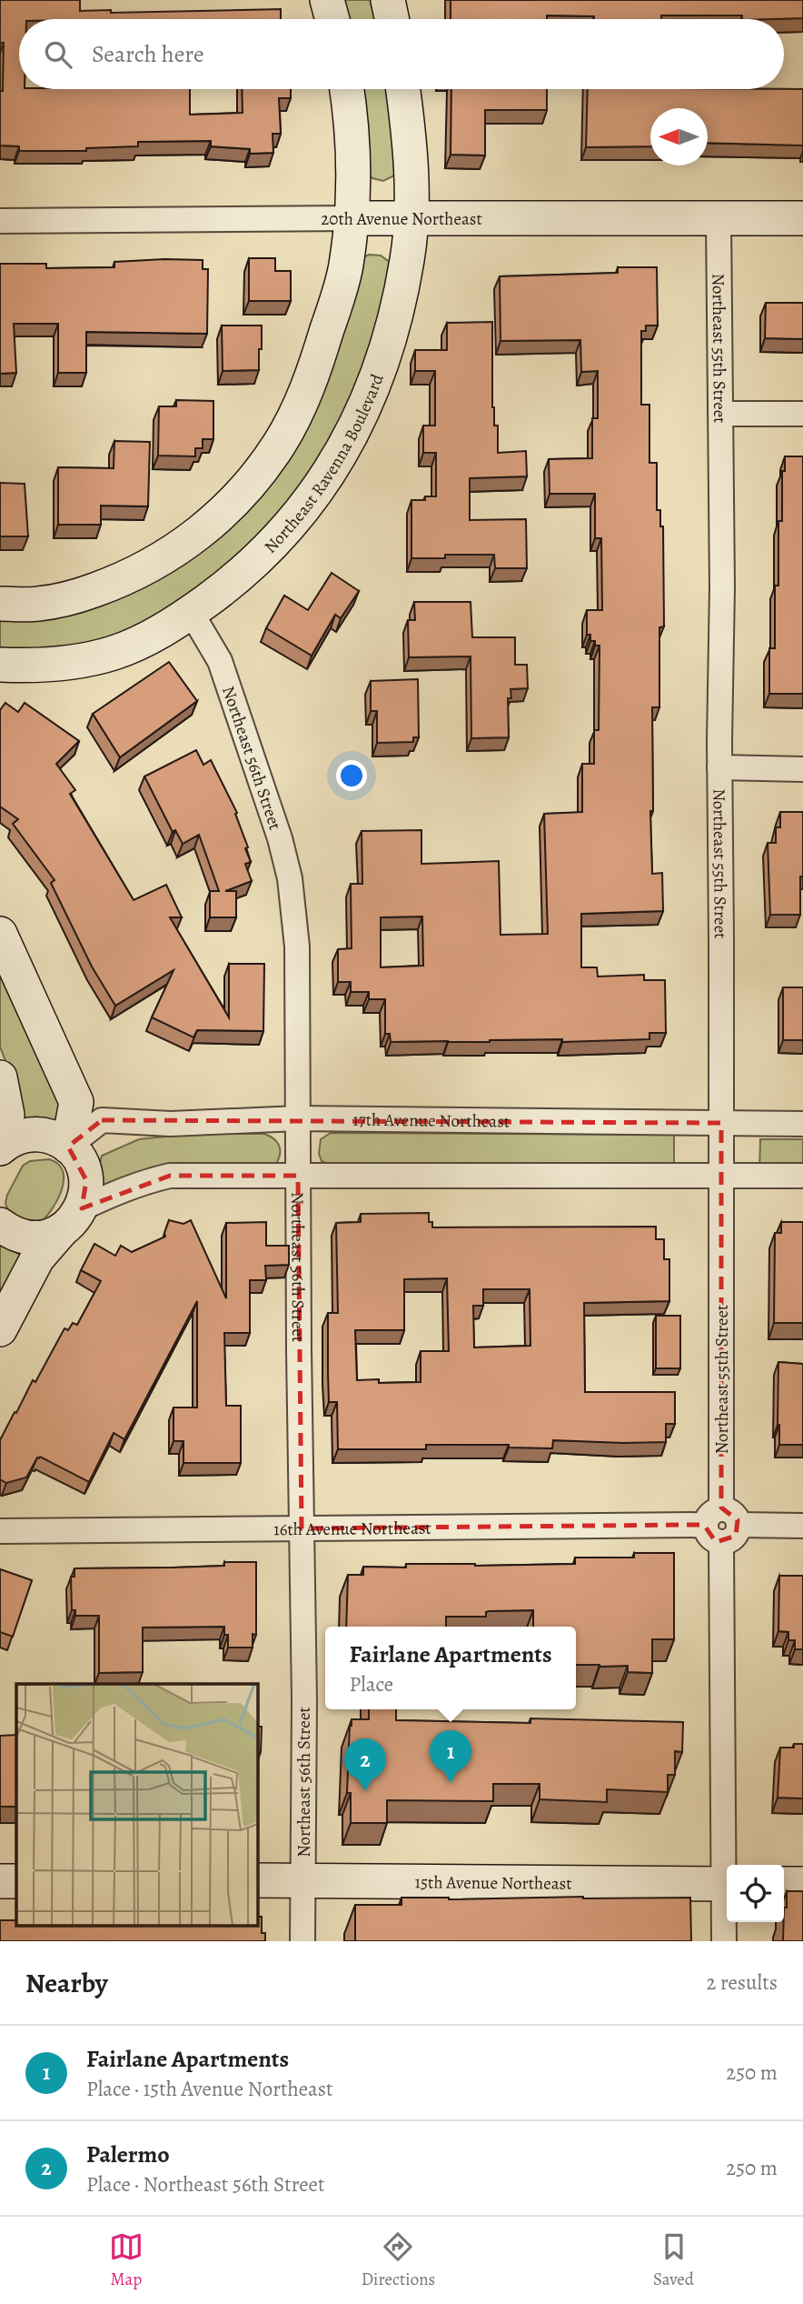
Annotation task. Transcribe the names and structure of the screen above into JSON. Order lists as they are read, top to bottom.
{
  "streets": {
    "main road": ["20th Avenue Northeast", "Northeast Ravenna Boulevard", "15th Avenue Northeast"],
    "street": [
      "Northeast 55th Street",
      "Northeast 56th Street",
      "17th Avenue Northeast",
      "16th Avenue Northeast"
    ]
  },
  "crossings": [
    ["20th Avenue Northeast", "Northeast 55th Street"],
    ["20th Avenue Northeast", "Northeast Ravenna Boulevard"],
    ["Northeast 55th Street", "17th Avenue Northeast"],
    ["Northeast 55th Street", "16th Avenue Northeast"],
    ["Northeast Ravenna Boulevard", "Northeast 56th Street"],
    ["Northeast 56th Street", "17th Avenue Northeast"],
    ["Northeast 56th Street", "16th Avenue Northeast"],
    ["Northeast 56th Street", "15th Avenue Northeast"]
  ],
  "north": "left",
  "page": {
    "search": "Search here",
    "popup": ["Fairlane Apartments", "Place"],
    "pins": ["1", "2"],
    "heading": ["Nearby", "2 results"],
    "list": [
      {
        "mark": "1",
        "name": "Fairlane Apartments",
        "note": "Place · 15th Avenue Northeast",
        "value": "250 m"
      },
      {
        "mark": "2",
        "name": "Palermo",
        "note": "Place · Northeast 56th Street",
        "value": "250 m"
      }
    ],
    "nav": ["Map", "Directions", "Saved"]
  }
}
